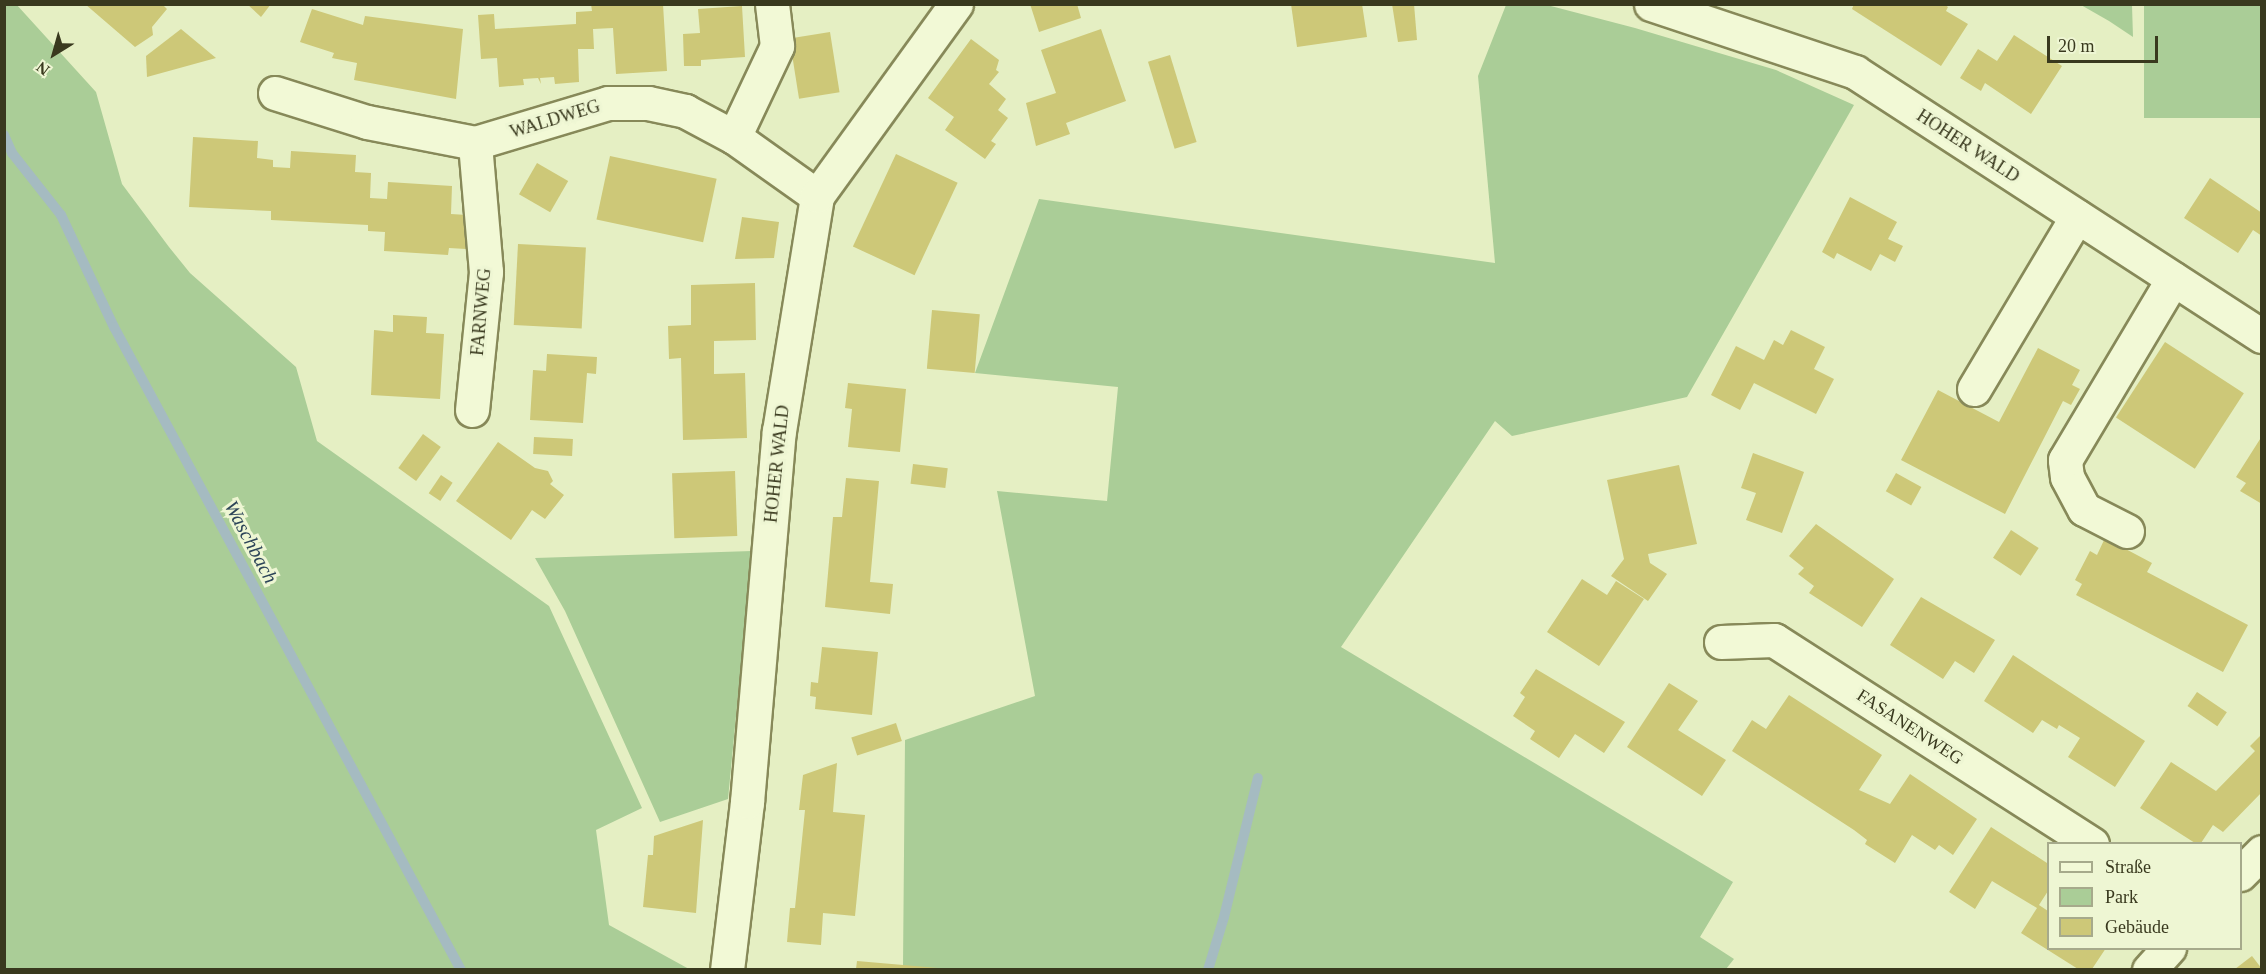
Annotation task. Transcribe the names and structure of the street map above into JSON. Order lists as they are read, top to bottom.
{
  "streets": {
    "street": [
      "WALDWEG",
      "HOHER WALD",
      "FARNWEG",
      "FASANENWEG"
    ]
  },
  "crossings": [
    ["WALDWEG", "HOHER WALD"],
    ["WALDWEG", "FARNWEG"]
  ],
  "water": ["Waschbach"],
  "legend": ["Straße", "Park", "Gebäude"],
  "scale_bar": "20 m",
  "north": "bottom left"
}
